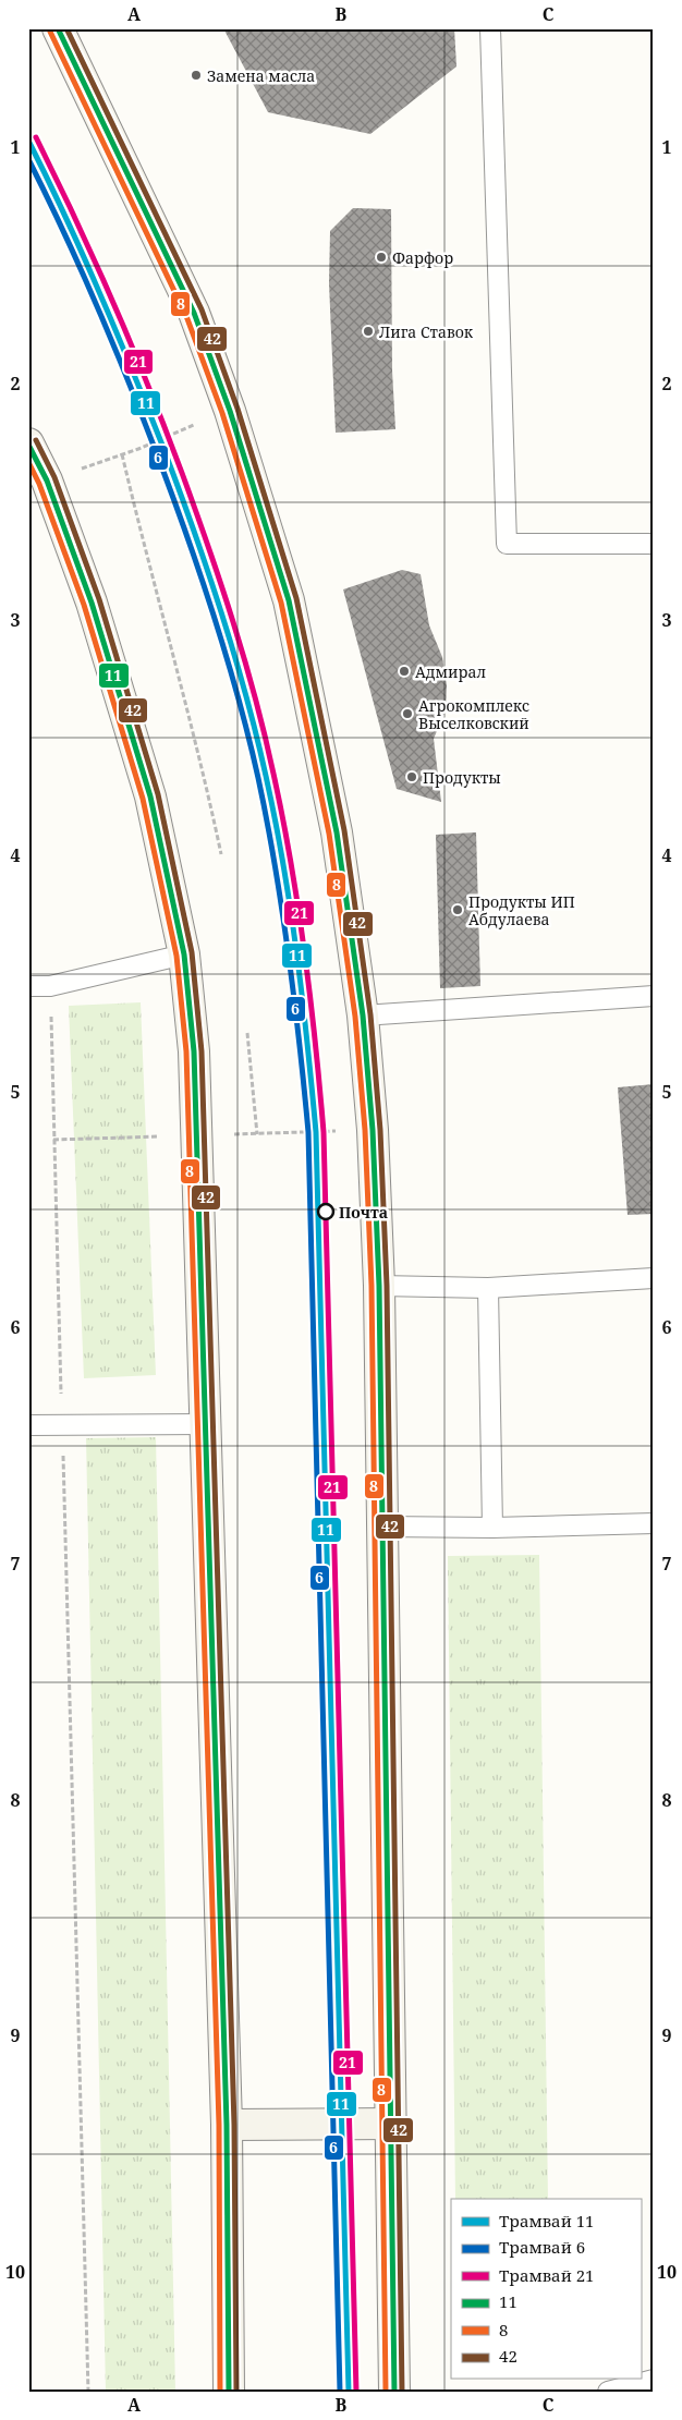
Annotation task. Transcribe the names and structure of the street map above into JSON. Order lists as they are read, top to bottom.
{
  "places": [
    "Замена масла",
    "Фарфор",
    "Лига Ставок",
    "Адмирал",
    "Агрокомплекс Выселковский",
    "Продукты",
    "Продукты ИП Абдулаева",
    "Почта"
  ],
  "lines": [
    "transit line 11",
    "transit line 42",
    "transit line 8",
    "tram line 21",
    "tram line 11",
    "tram line 6"
  ],
  "legend": [
    "Трамвай 11",
    "Трамвай 6",
    "Трамвай 21",
    "11",
    "8",
    "42"
  ],
  "grid": {
    "columns": ["A", "B", "C"],
    "rows": [
      "1",
      "2",
      "3",
      "4",
      "5",
      "6",
      "7",
      "8",
      "9",
      "10"
    ]
  }
}
